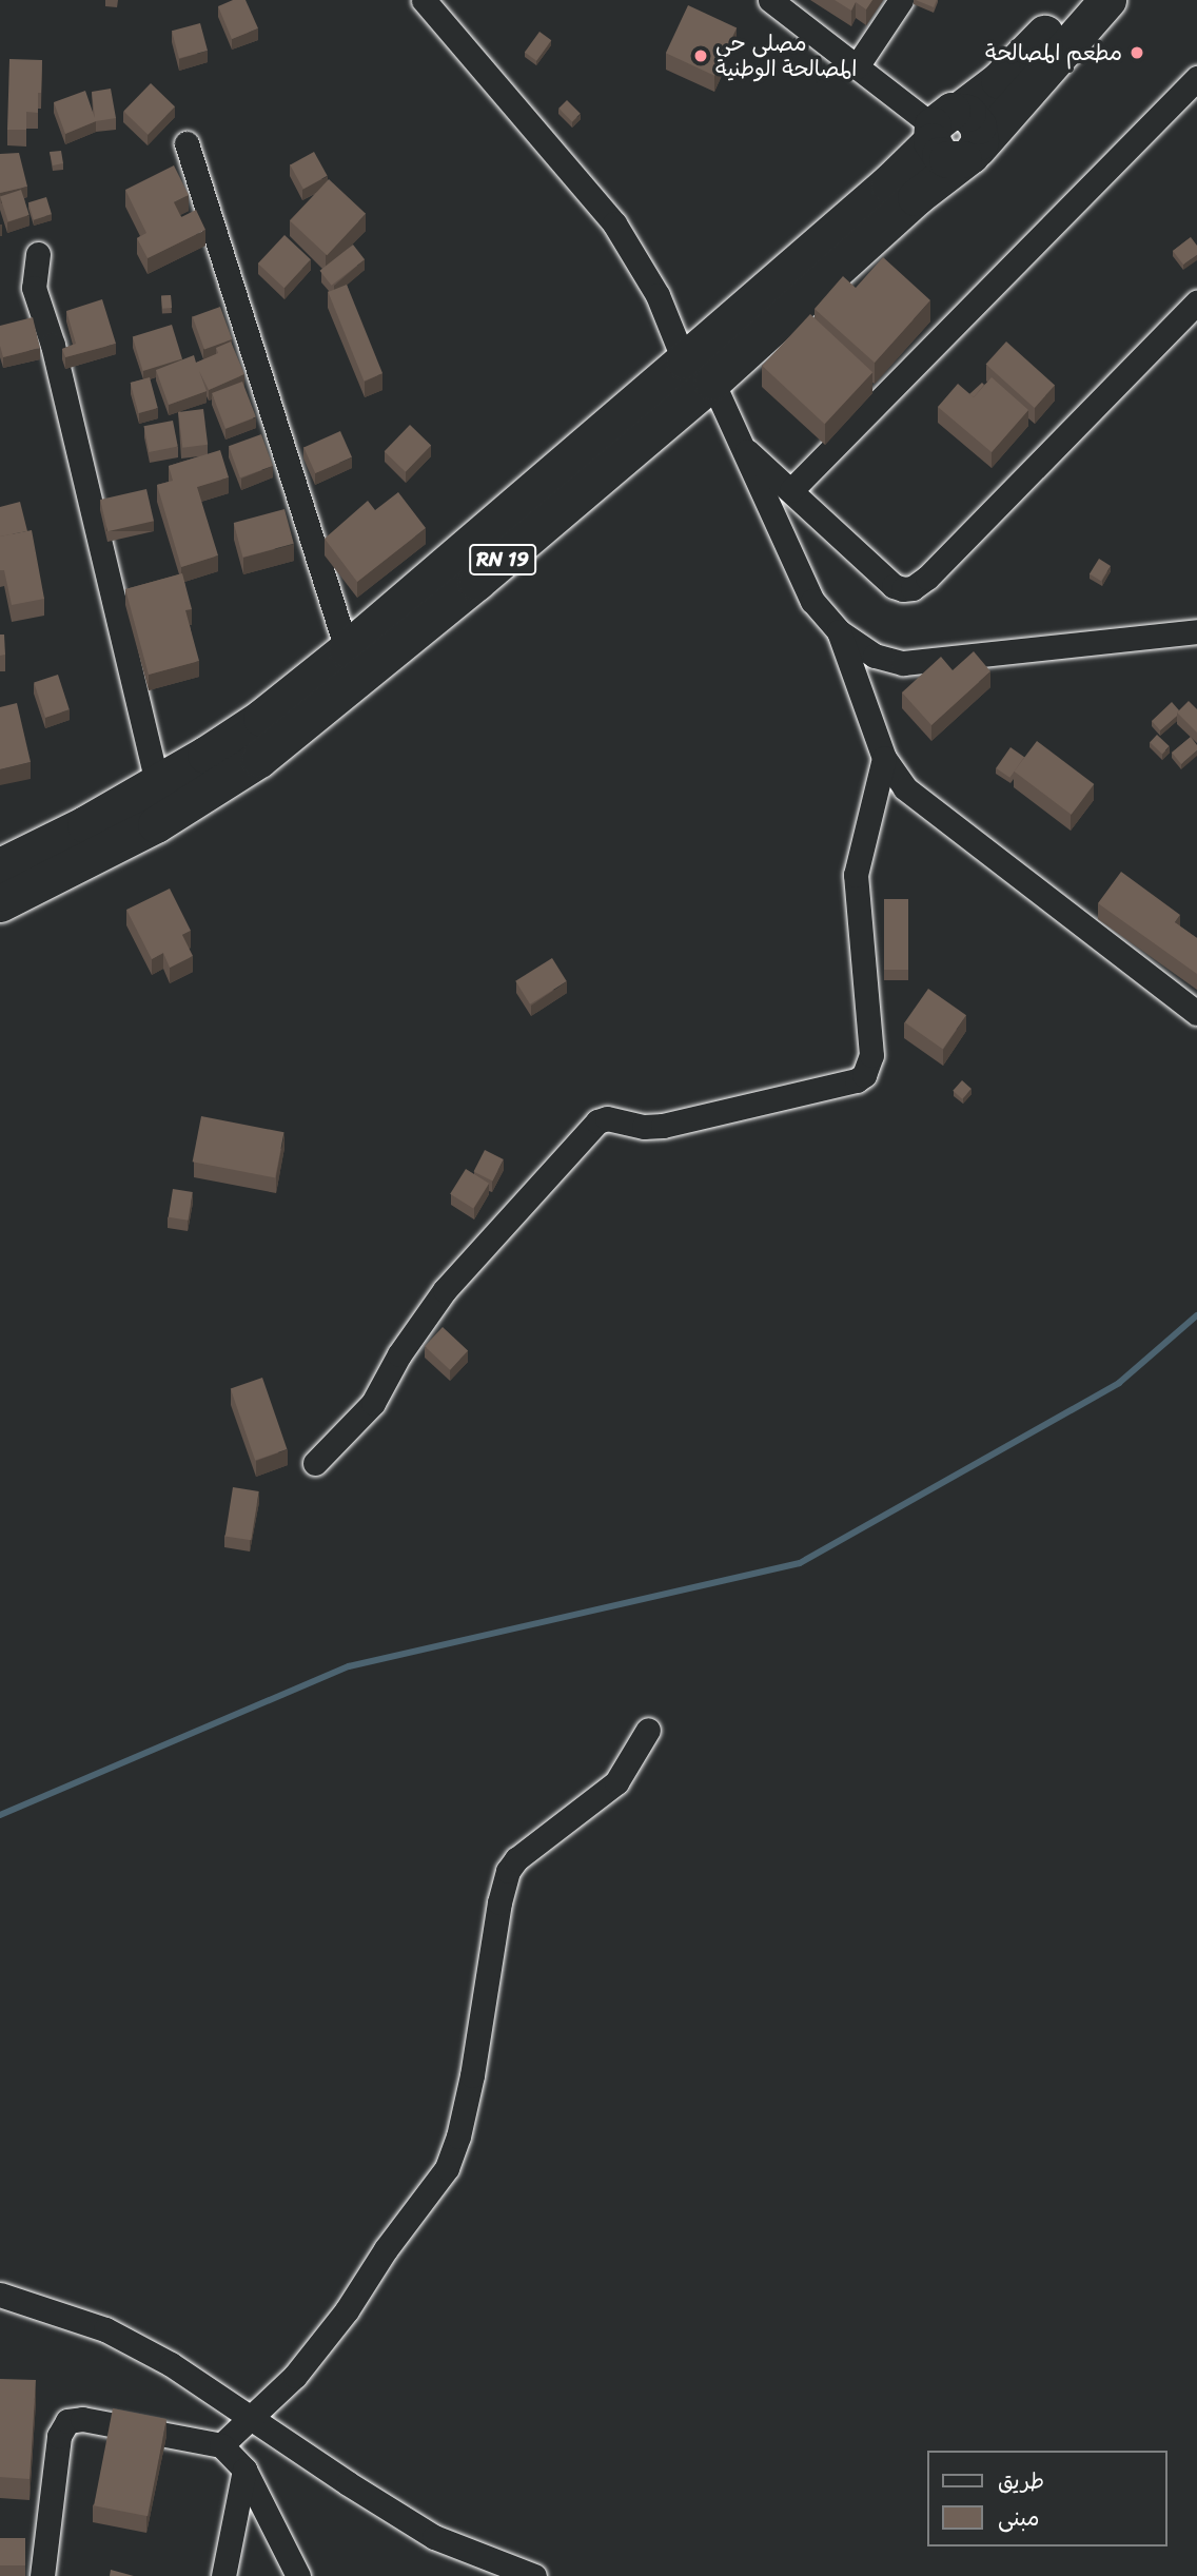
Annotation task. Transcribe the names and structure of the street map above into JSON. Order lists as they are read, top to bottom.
{
  "streets": {
    "main road": ["RN 19"]
  },
  "places": ["مطعم المصالحة", "مصلى حي المصالحة الوطنية"],
  "legend": ["طريق", "مبنى"]
}
